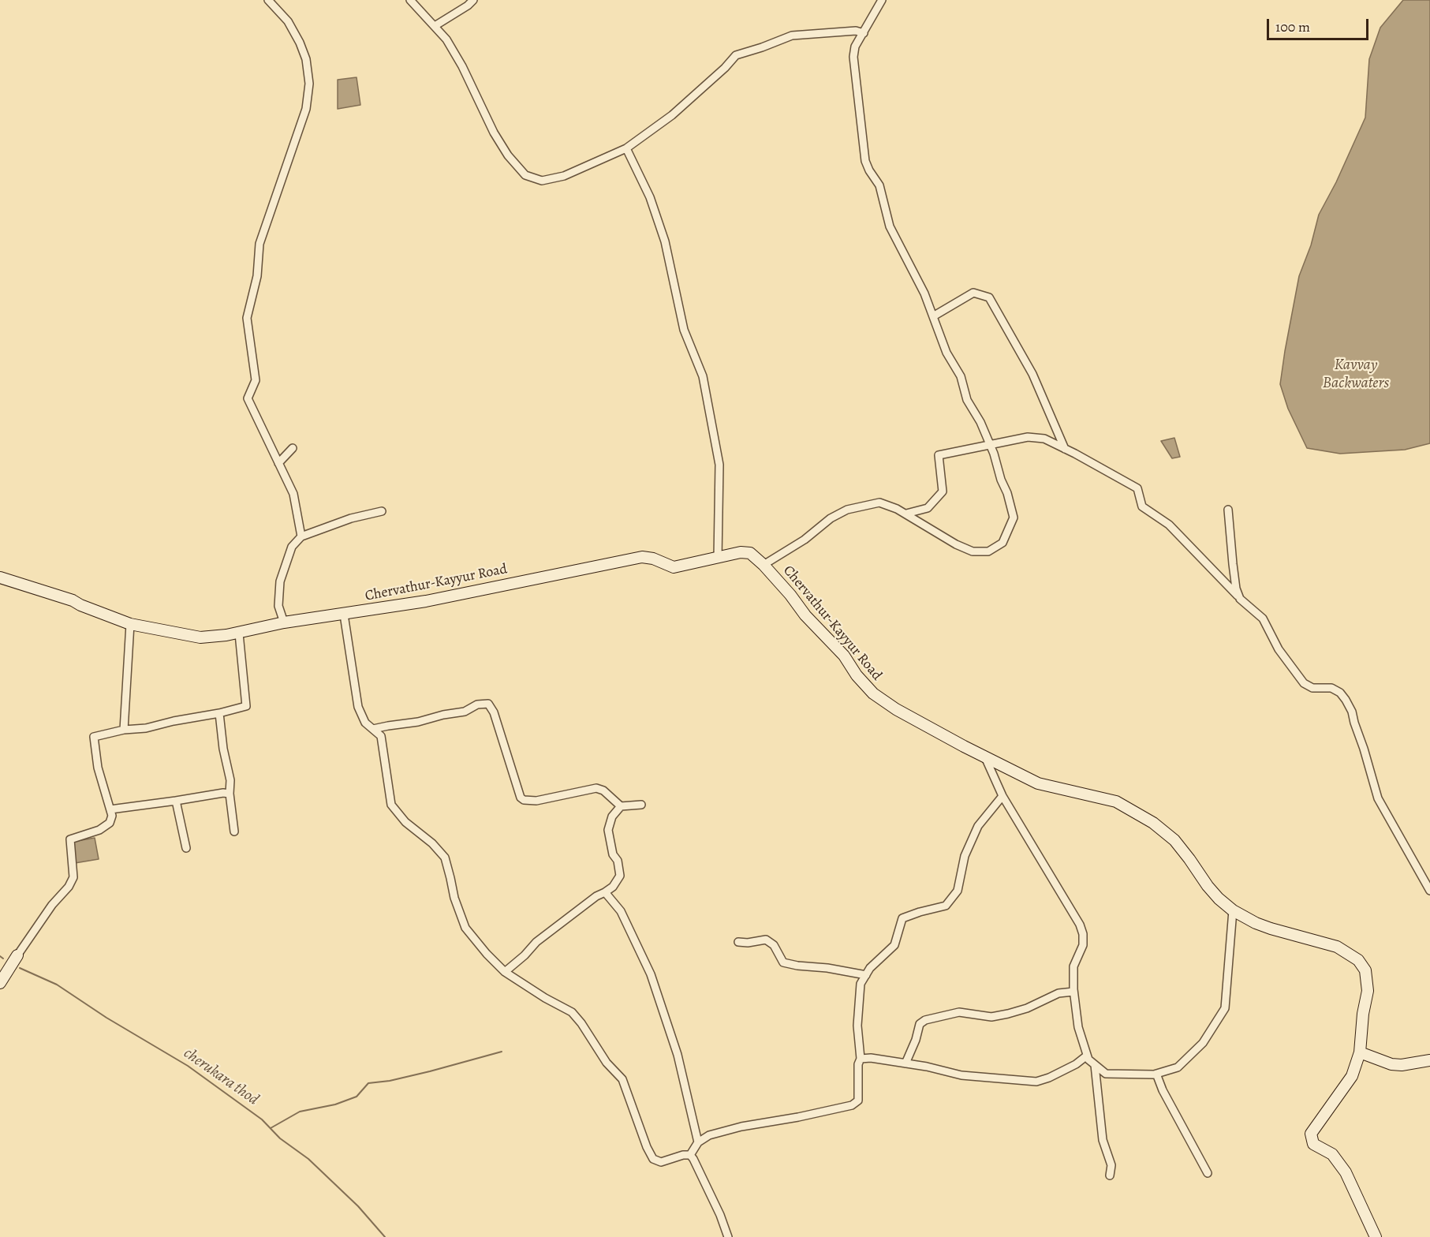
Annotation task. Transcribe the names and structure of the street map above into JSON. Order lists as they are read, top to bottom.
{
  "streets": {
    "main road": ["Chervathur-Kayyur Road"]
  },
  "water": ["Kavvay Backwaters", "cherukara thod"],
  "scale_bar": "100 m"
}
